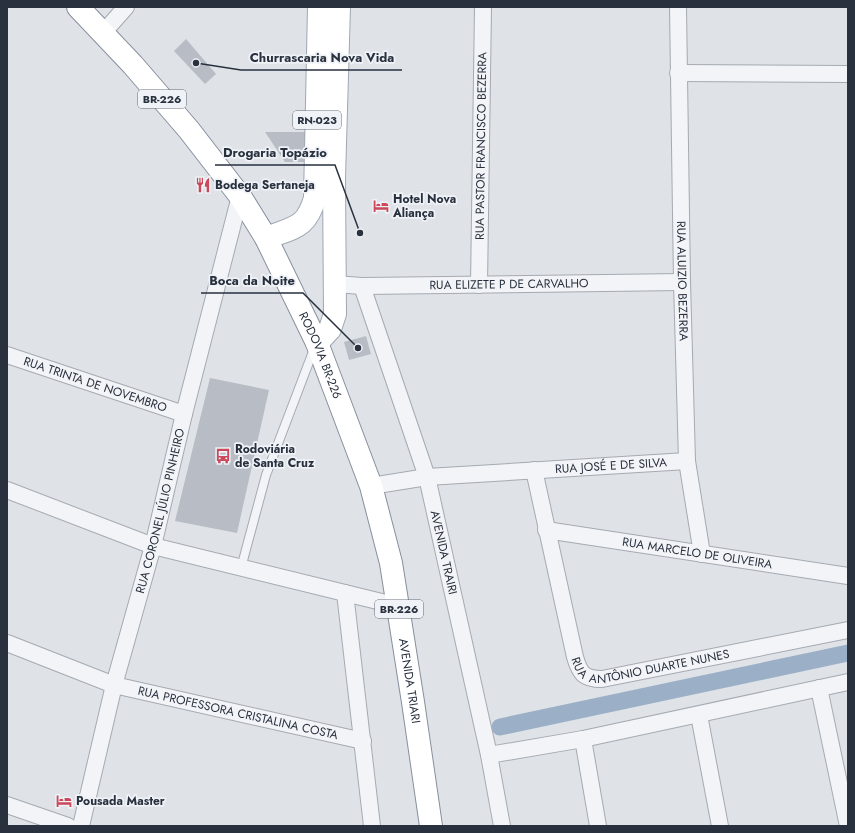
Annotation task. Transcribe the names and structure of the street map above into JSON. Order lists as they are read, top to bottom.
{
  "streets": {
    "main road": [
      "BR-226",
      "RN-023",
      "RODOVIA BR-226",
      "AVENIDA TRIARI"
    ],
    "street": [
      "RUA PASTOR FRANCISCO BEZERRA",
      "RUA ALUIZIO BEZERRA",
      "RUA ELIZETE P DE CARVALHO",
      "RUA TRINTA DE NOVEMBRO",
      "RUA JOSÉ E DE SILVA",
      "RUA CORONEL JÚLIO PINHEIRO",
      "AVENIDA TRAIRI",
      "RUA MARCELO DE OLIVEIRA",
      "RUA ANTÔNIO DUARTE NUNES",
      "RUA PROFESSORA CRISTALINA COSTA"
    ]
  },
  "crossings": [
    ["RN-023", "RUA ELIZETE P DE CARVALHO"],
    ["RN-023", "RODOVIA BR-226"],
    ["RUA PASTOR FRANCISCO BEZERRA", "RUA ELIZETE P DE CARVALHO"],
    ["RUA ALUIZIO BEZERRA", "RUA ELIZETE P DE CARVALHO"],
    ["RUA ALUIZIO BEZERRA", "RUA JOSÉ E DE SILVA"],
    ["RUA ALUIZIO BEZERRA", "RUA MARCELO DE OLIVEIRA"],
    ["RUA ELIZETE P DE CARVALHO", "AVENIDA TRAIRI"],
    ["RODOVIA BR-226", "RUA JOSÉ E DE SILVA"],
    ["RODOVIA BR-226", "RUA CORONEL JÚLIO PINHEIRO"],
    ["RODOVIA BR-226", "AVENIDA TRIARI"],
    ["RUA TRINTA DE NOVEMBRO", "RUA CORONEL JÚLIO PINHEIRO"],
    ["RUA JOSÉ E DE SILVA", "AVENIDA TRAIRI"],
    ["RUA JOSÉ E DE SILVA", "RUA ANTÔNIO DUARTE NUNES"],
    ["RUA JOSÉ E DE SILVA", "AVENIDA TRIARI"],
    ["RUA CORONEL JÚLIO PINHEIRO", "RUA PROFESSORA CRISTALINA COSTA"],
    ["RUA MARCELO DE OLIVEIRA", "RUA ANTÔNIO DUARTE NUNES"]
  ],
  "places": {
    "other": ["Churrascaria Nova Vida", "Drogaria Topázio", "Boca da Noite"],
    "restaurant": ["Bodega Sertaneja"],
    "hotel": ["Hotel Nova Aliança", "Pousada Master"],
    "bus stop": ["Rodoviária de Santa Cruz"]
  }
}
